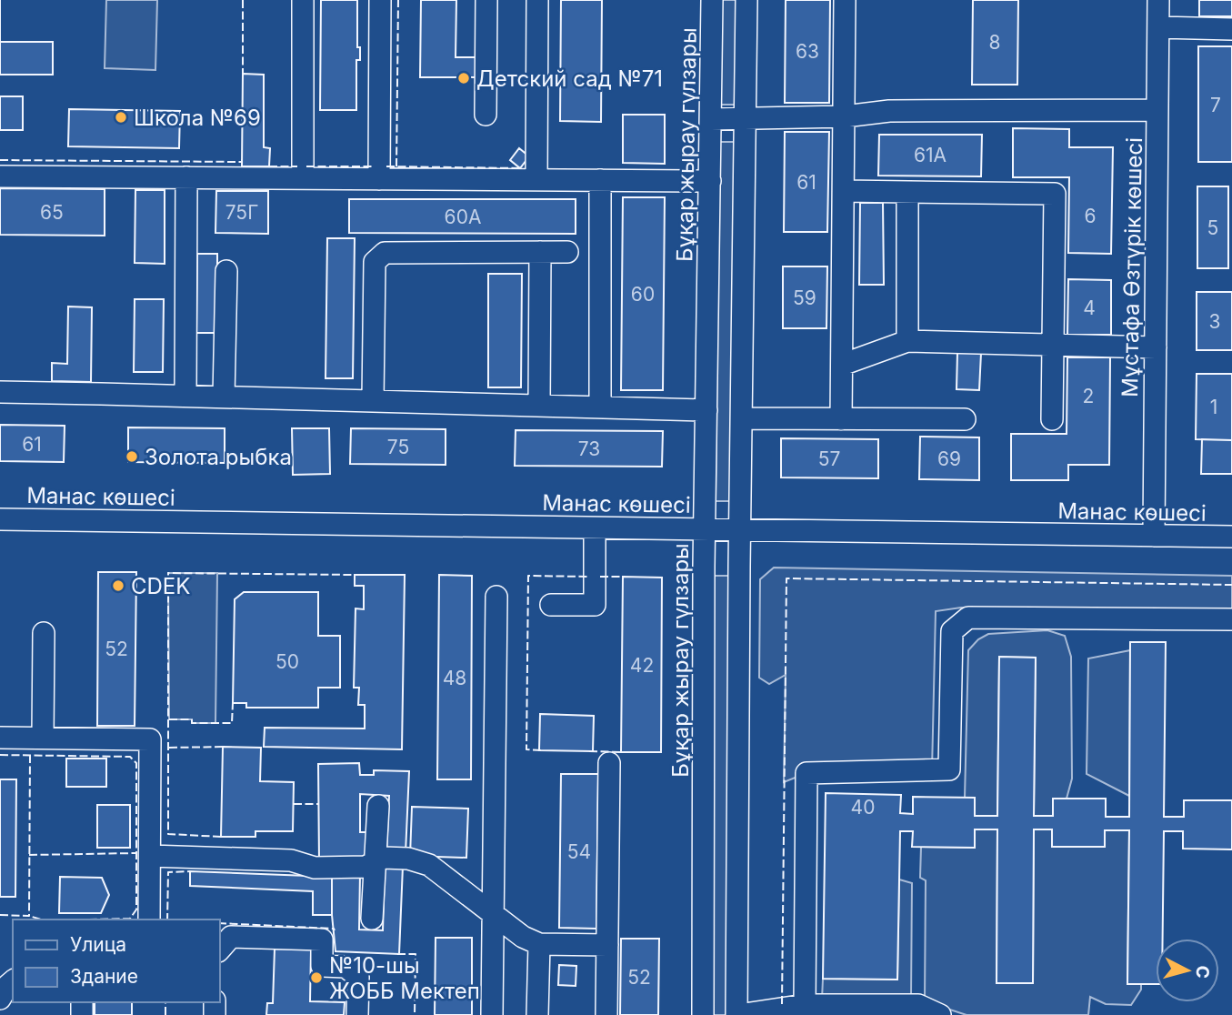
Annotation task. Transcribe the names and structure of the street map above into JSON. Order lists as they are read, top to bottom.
{
  "streets": {
    "street": ["Бұқар жырау гүлзары", "Мұстафа Өзтүрік көшесі", "Манас көшесі"]
  },
  "crossings": [
    ["Бұқар жырау гүлзары", "Манас көшесі"],
    ["Мұстафа Өзтүрік көшесі", "Манас көшесі"]
  ],
  "places": [
    "Детский сад №71",
    "Школа №69",
    "Золота рыбка",
    "CDEK",
    "№10-шы ЖОББ Мектеп"
  ],
  "house_numbers": [
    "8",
    "63",
    "7",
    "61А",
    "61",
    "65",
    "75Г",
    "6",
    "60А",
    "5",
    "60",
    "59",
    "4",
    "3",
    "2",
    "1",
    "61",
    "75",
    "73",
    "57",
    "69",
    "52",
    "50",
    "42",
    "48",
    "40",
    "54",
    "52"
  ],
  "legend": ["Улица", "Здание"],
  "north": "right"
}
